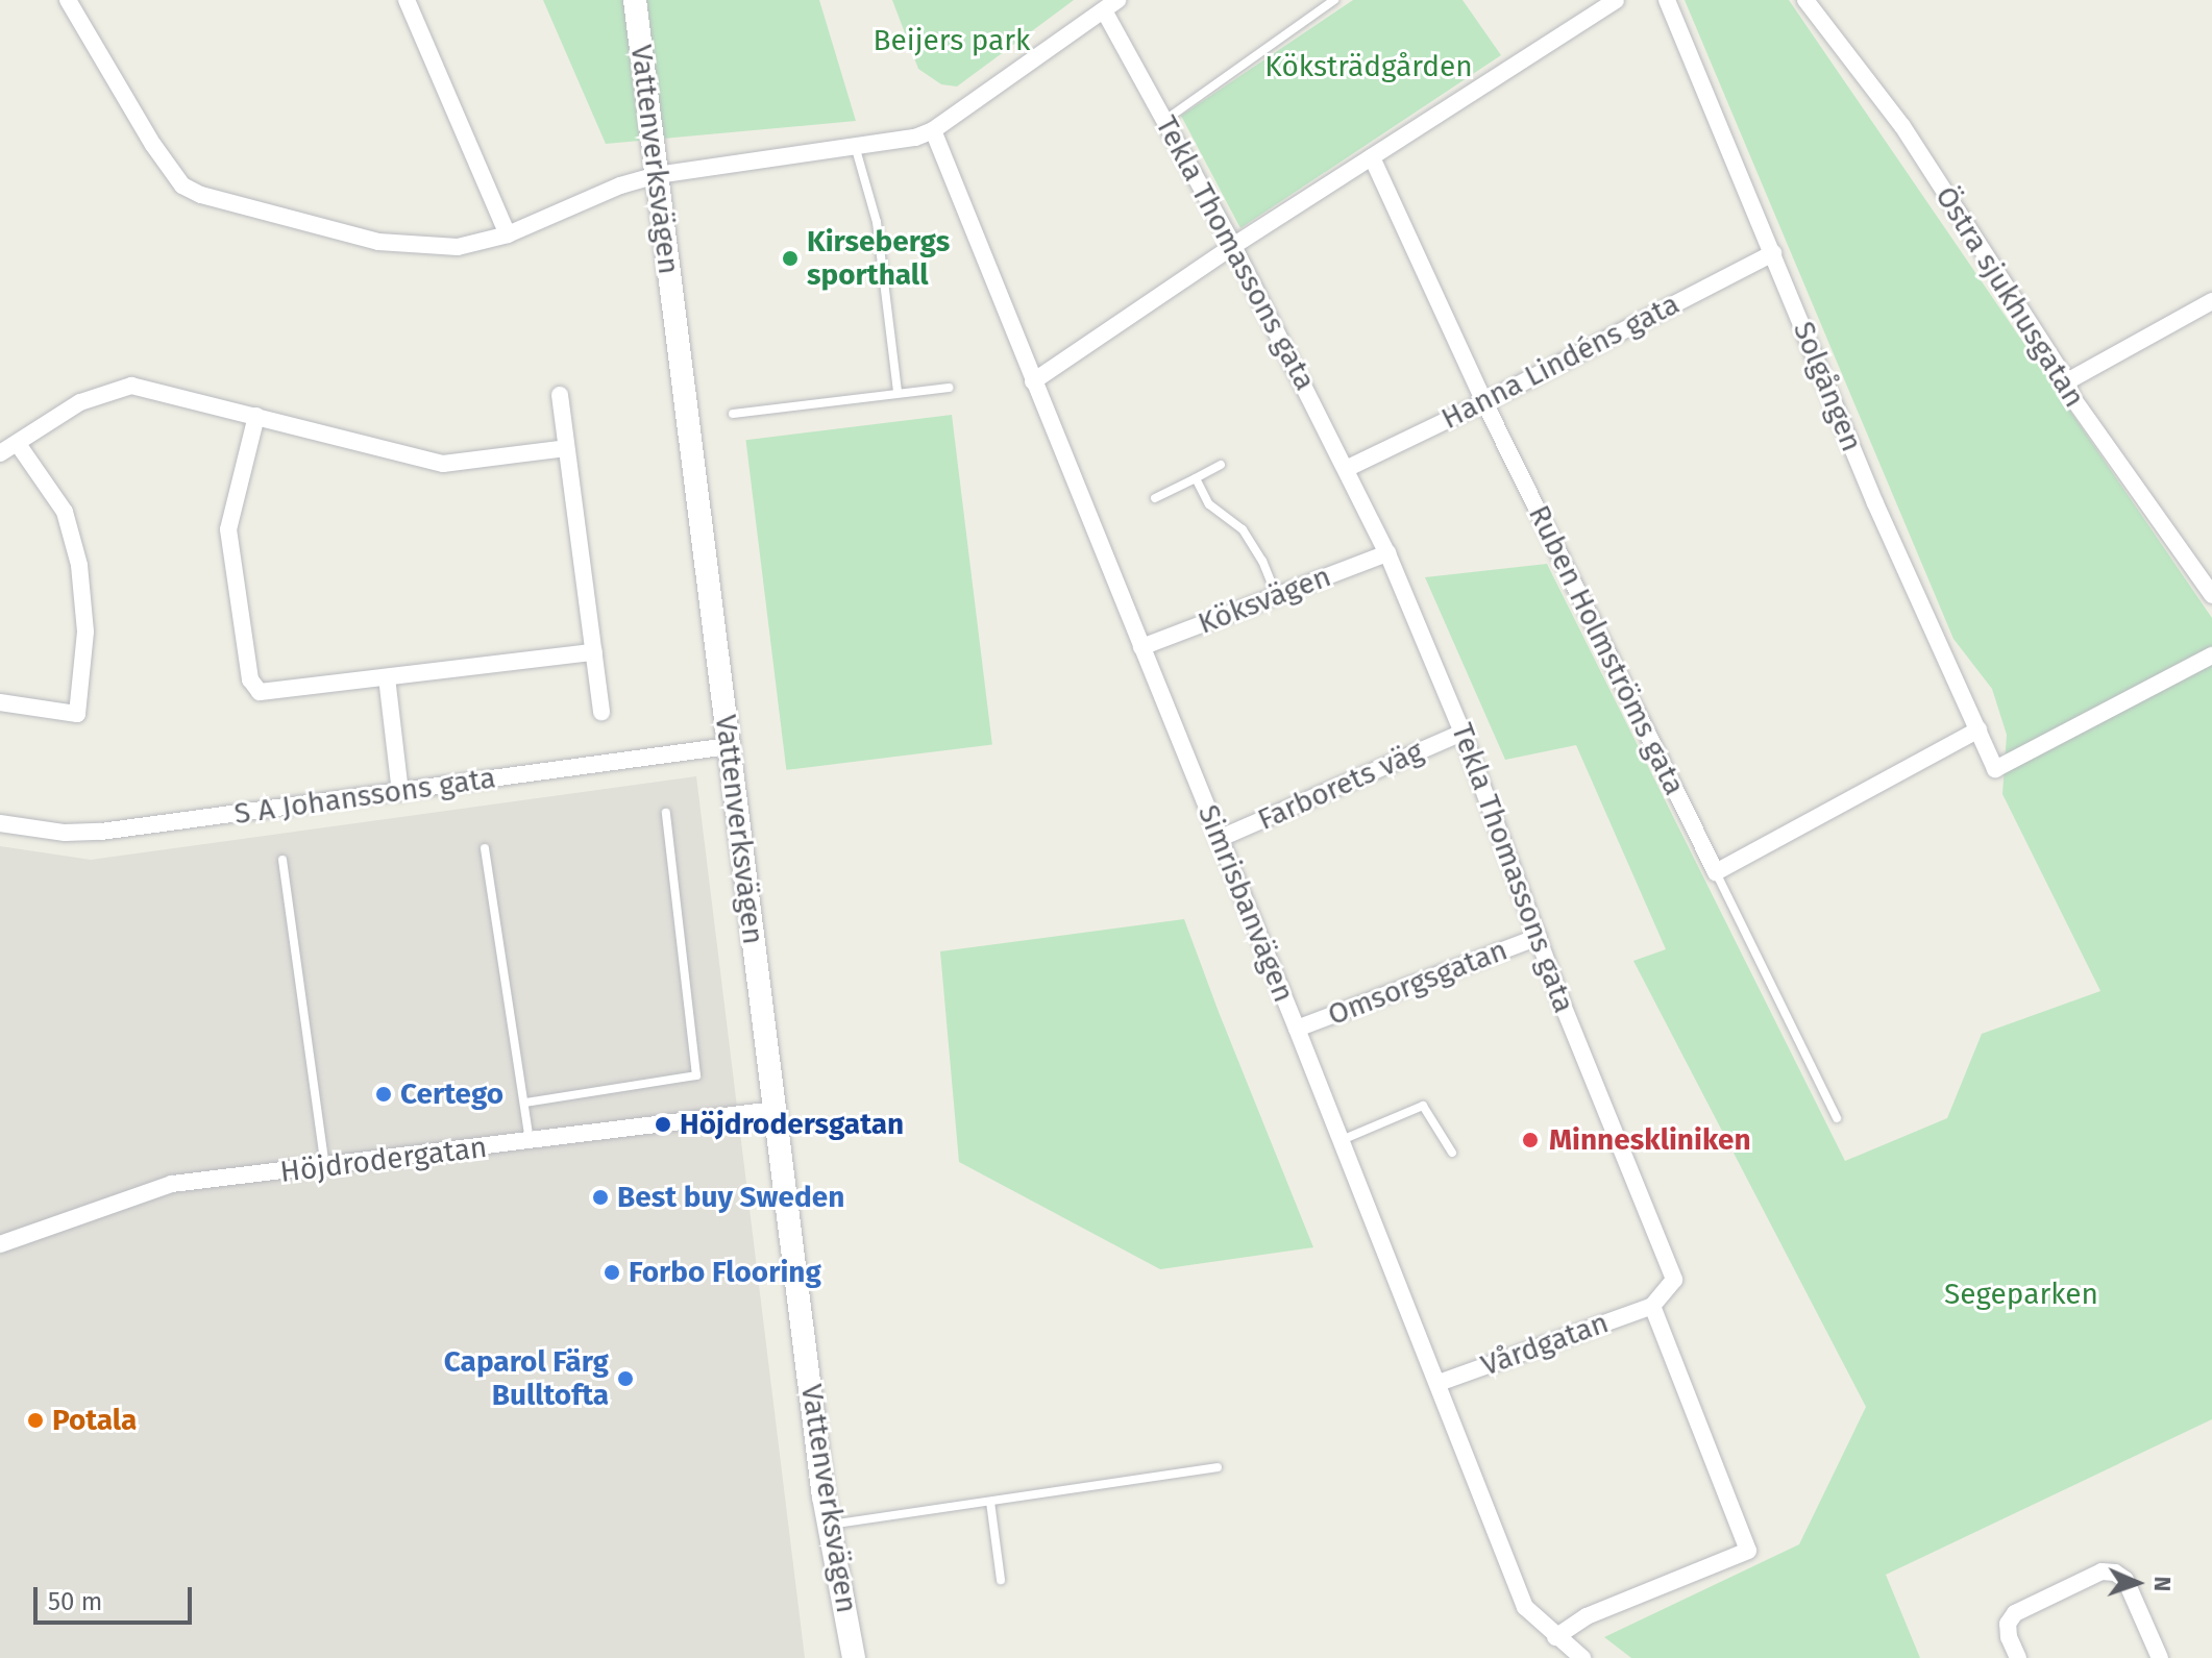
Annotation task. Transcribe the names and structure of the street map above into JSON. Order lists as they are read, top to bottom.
{
  "streets": {
    "street": [
      "Vattenverksvägen",
      "Tekla Thomassons gata",
      "Östra sjukhusgatan",
      "Hanna Lindéns gata",
      "Solgången",
      "Köksvägen",
      "Ruben Holmströms gata",
      "Farborets väg",
      "S A Johanssons gata",
      "Simrisbanvägen",
      "Omsorgsgatan",
      "Höjdrodergatan",
      "Vårdgatan"
    ]
  },
  "crossings": [
    ["Vattenverksvägen", "S A Johanssons gata"],
    ["Vattenverksvägen", "Höjdrodergatan"],
    ["Tekla Thomassons gata", "Hanna Lindéns gata"],
    ["Tekla Thomassons gata", "Köksvägen"],
    ["Tekla Thomassons gata", "Farborets väg"],
    ["Tekla Thomassons gata", "Omsorgsgatan"],
    ["Tekla Thomassons gata", "Vårdgatan"],
    ["Hanna Lindéns gata", "Solgången"],
    ["Hanna Lindéns gata", "Ruben Holmströms gata"],
    ["Köksvägen", "Simrisbanvägen"],
    ["Farborets väg", "Simrisbanvägen"],
    ["Simrisbanvägen", "Omsorgsgatan"],
    ["Simrisbanvägen", "Vårdgatan"]
  ],
  "parks": ["Beijers park", "Köksträdgården", "Segeparken"],
  "places": [
    "Kirsebergs sporthall",
    "Certego",
    "Höjdrodersgatan",
    "Minneskliniken",
    "Best buy Sweden",
    "Forbo Flooring",
    "Caparol Färg Bulltofta",
    "Potala"
  ],
  "scale_bar": "50 m",
  "north": "right"
}
